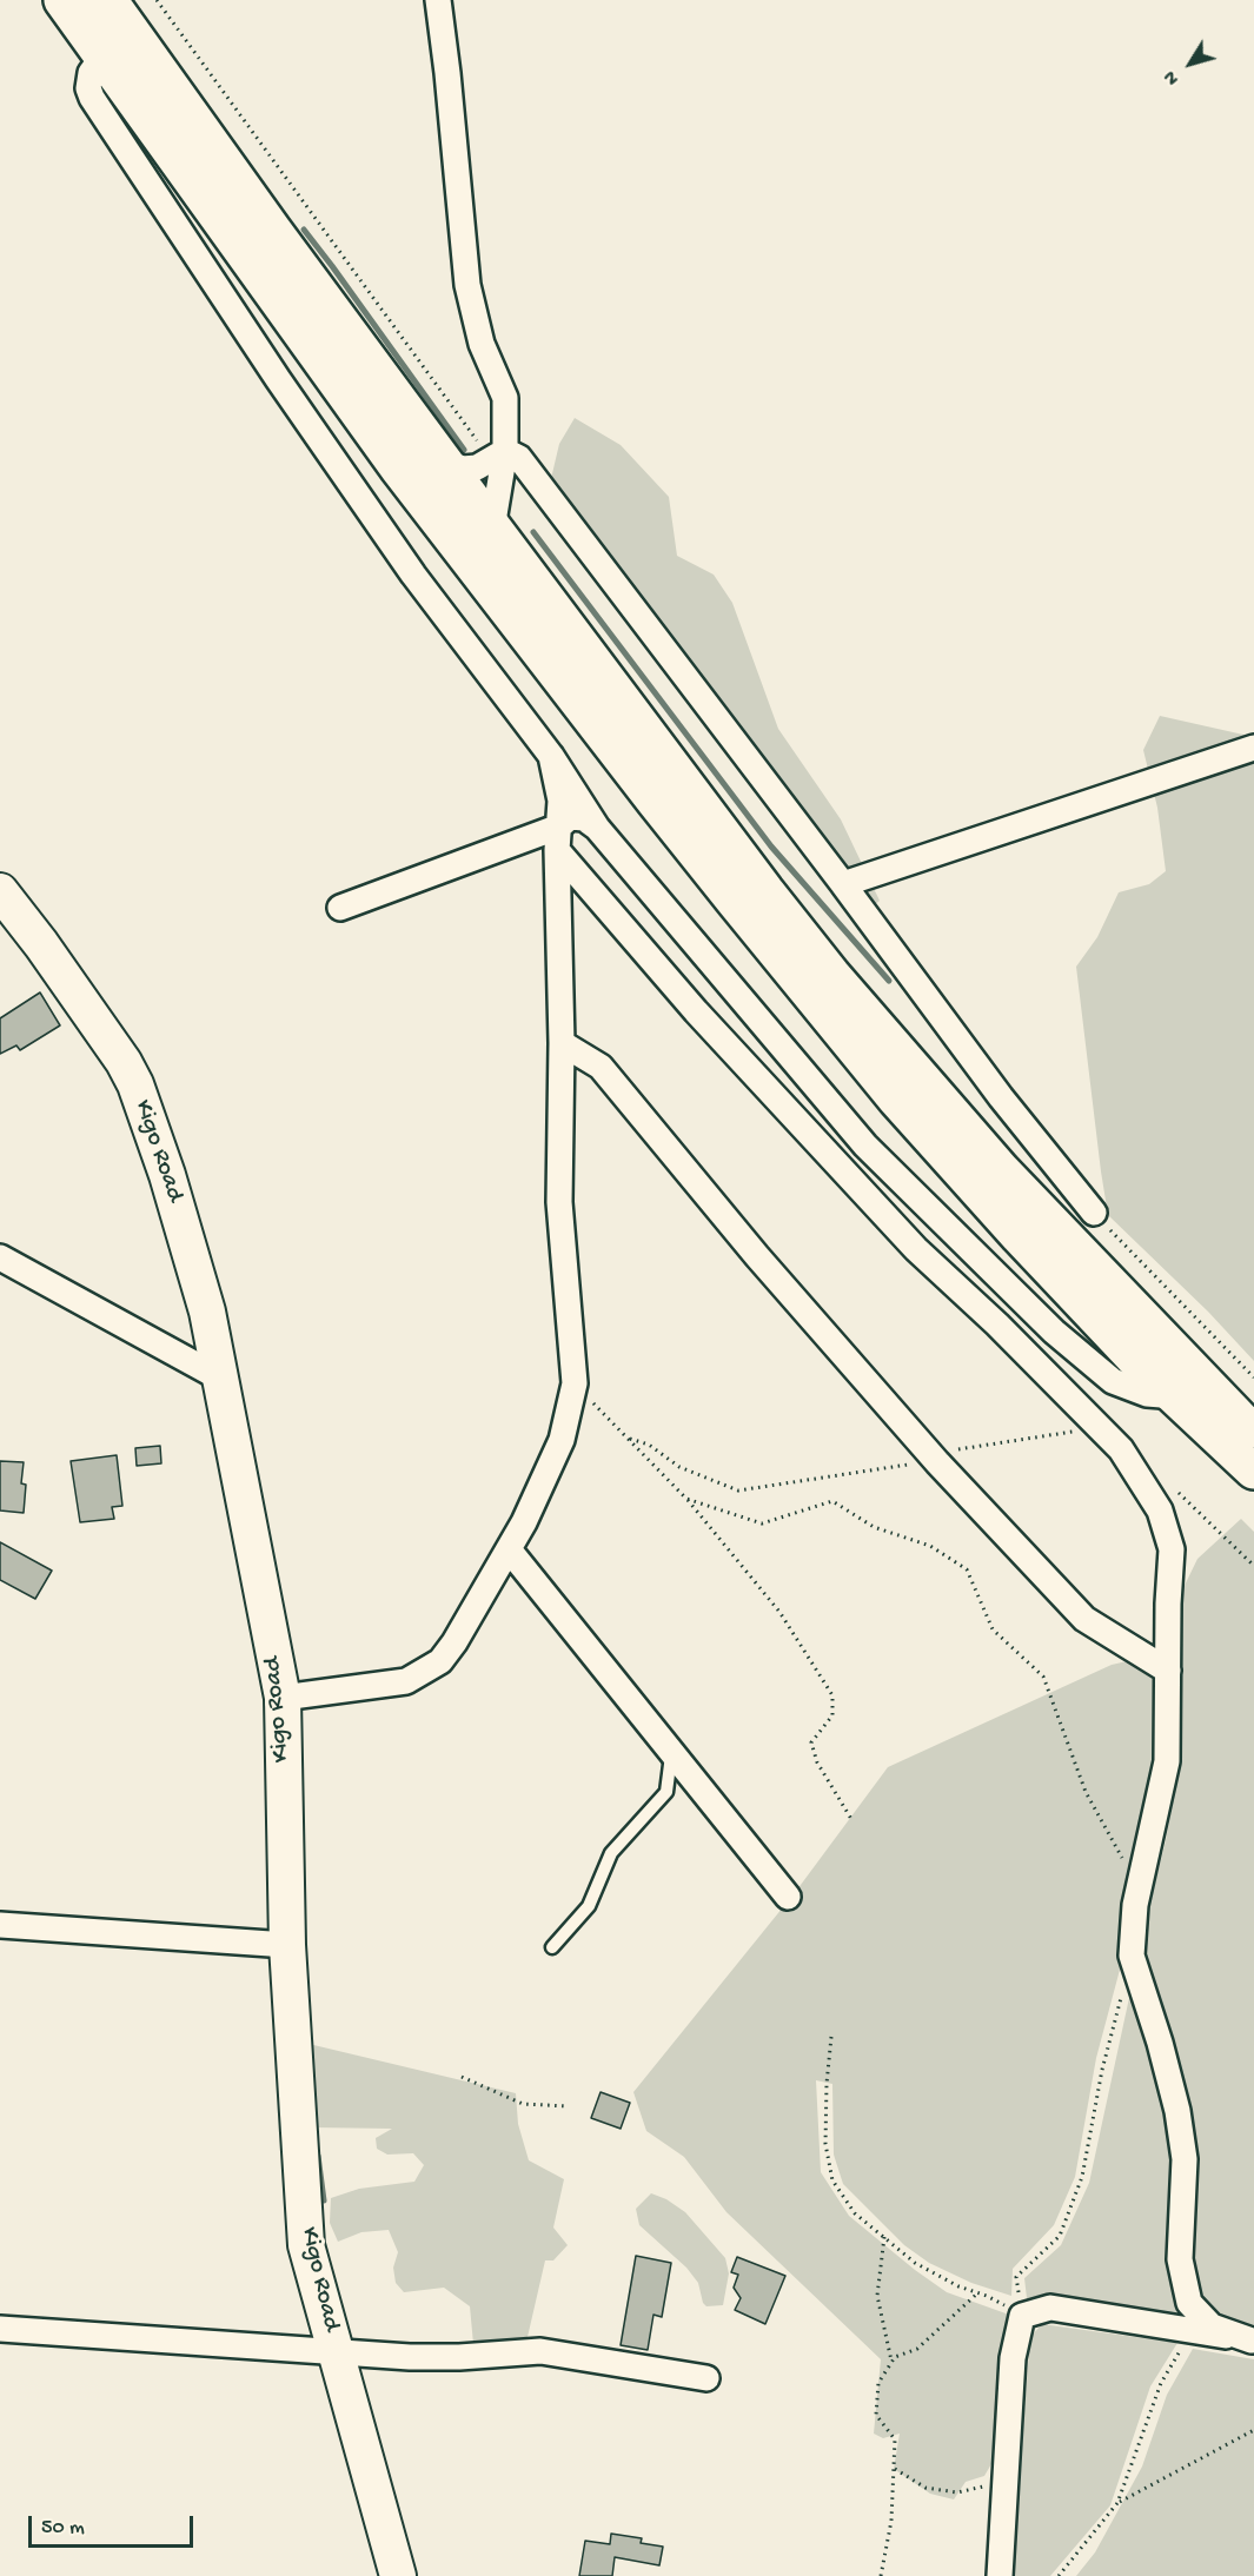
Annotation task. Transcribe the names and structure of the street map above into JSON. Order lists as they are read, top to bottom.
{
  "streets": {
    "street": ["Kigo Road"]
  },
  "scale_bar": "50 m",
  "north": "bottom left"
}
